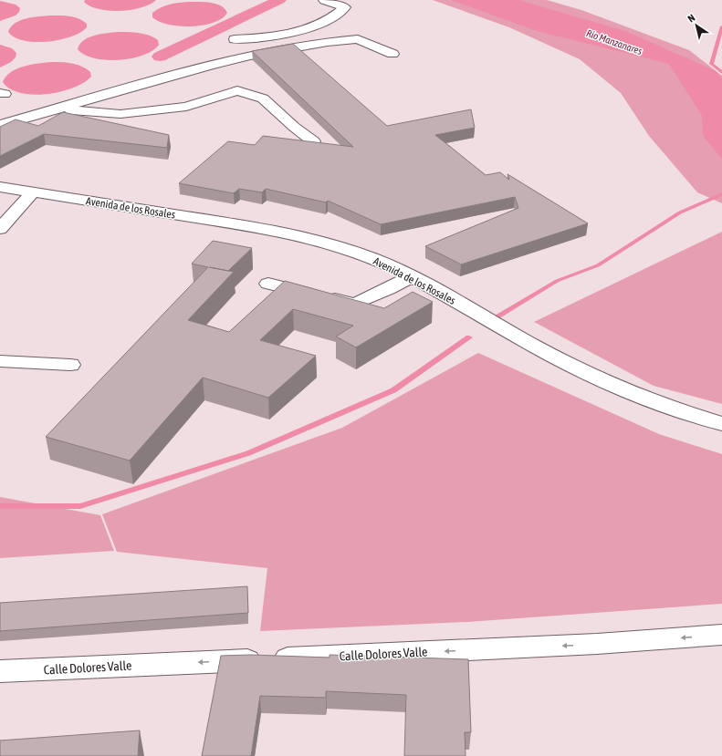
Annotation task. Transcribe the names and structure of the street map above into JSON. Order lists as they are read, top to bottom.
{
  "streets": {
    "street": ["Avenida de los Rosales", "Calle Dolores Valle"]
  },
  "one_way": ["Calle Dolores Valle"],
  "water": ["Río Manzanares"],
  "north": "top left"
}
